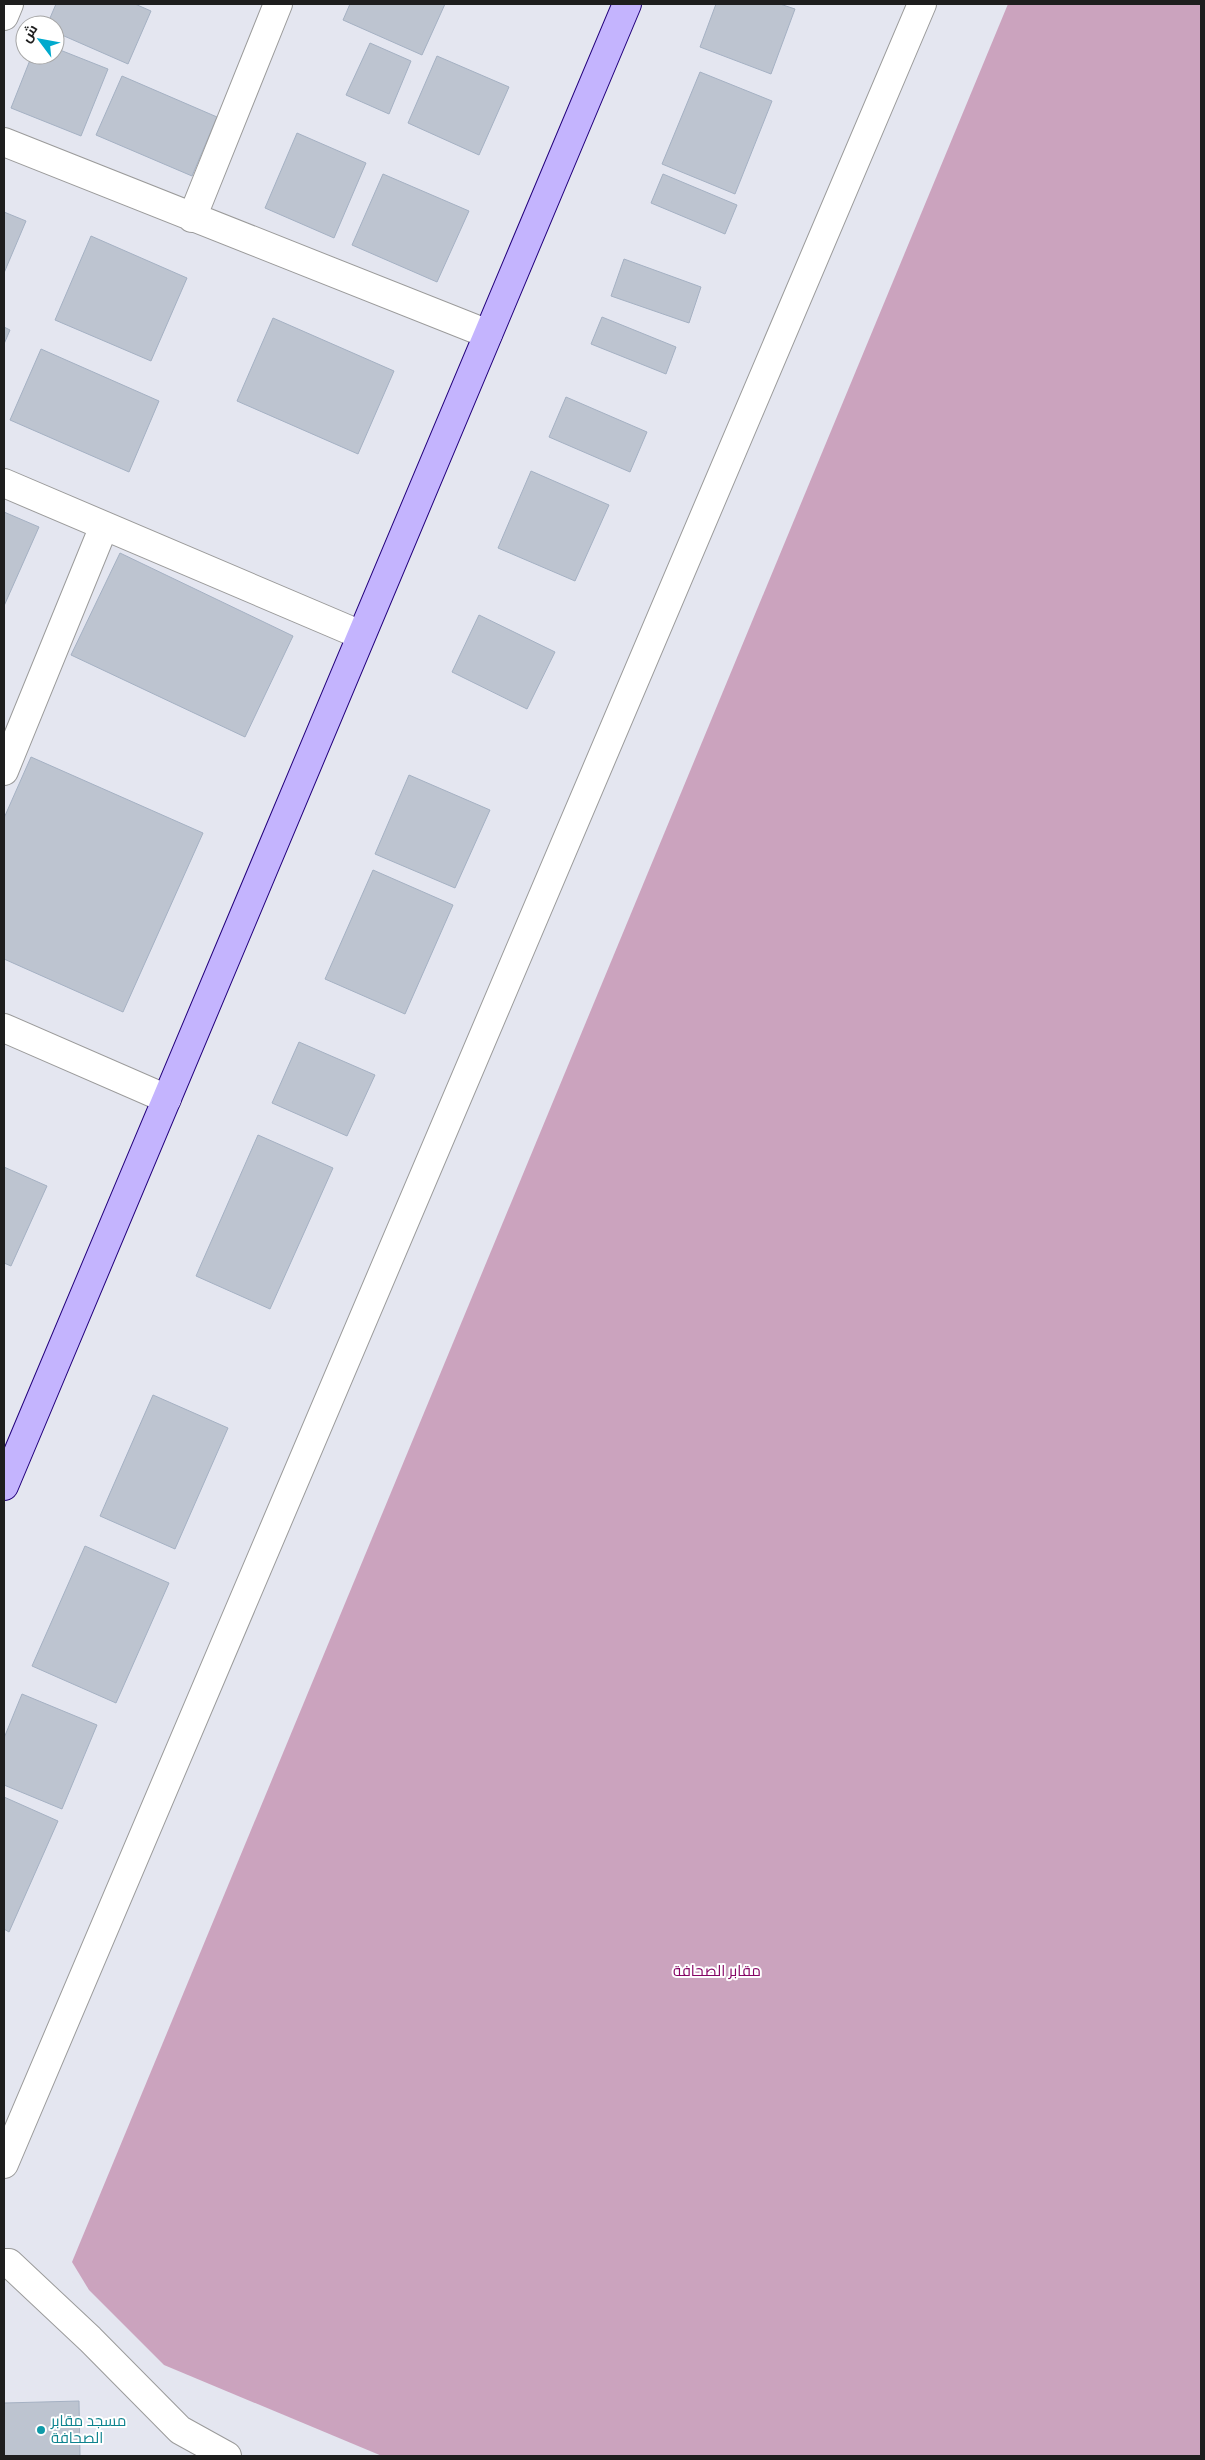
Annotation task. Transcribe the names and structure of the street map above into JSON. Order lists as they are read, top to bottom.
{
  "parks": ["مقابر الصحافة"],
  "places": ["مسجد مقابر الصحافة"],
  "north": "top left"
}
